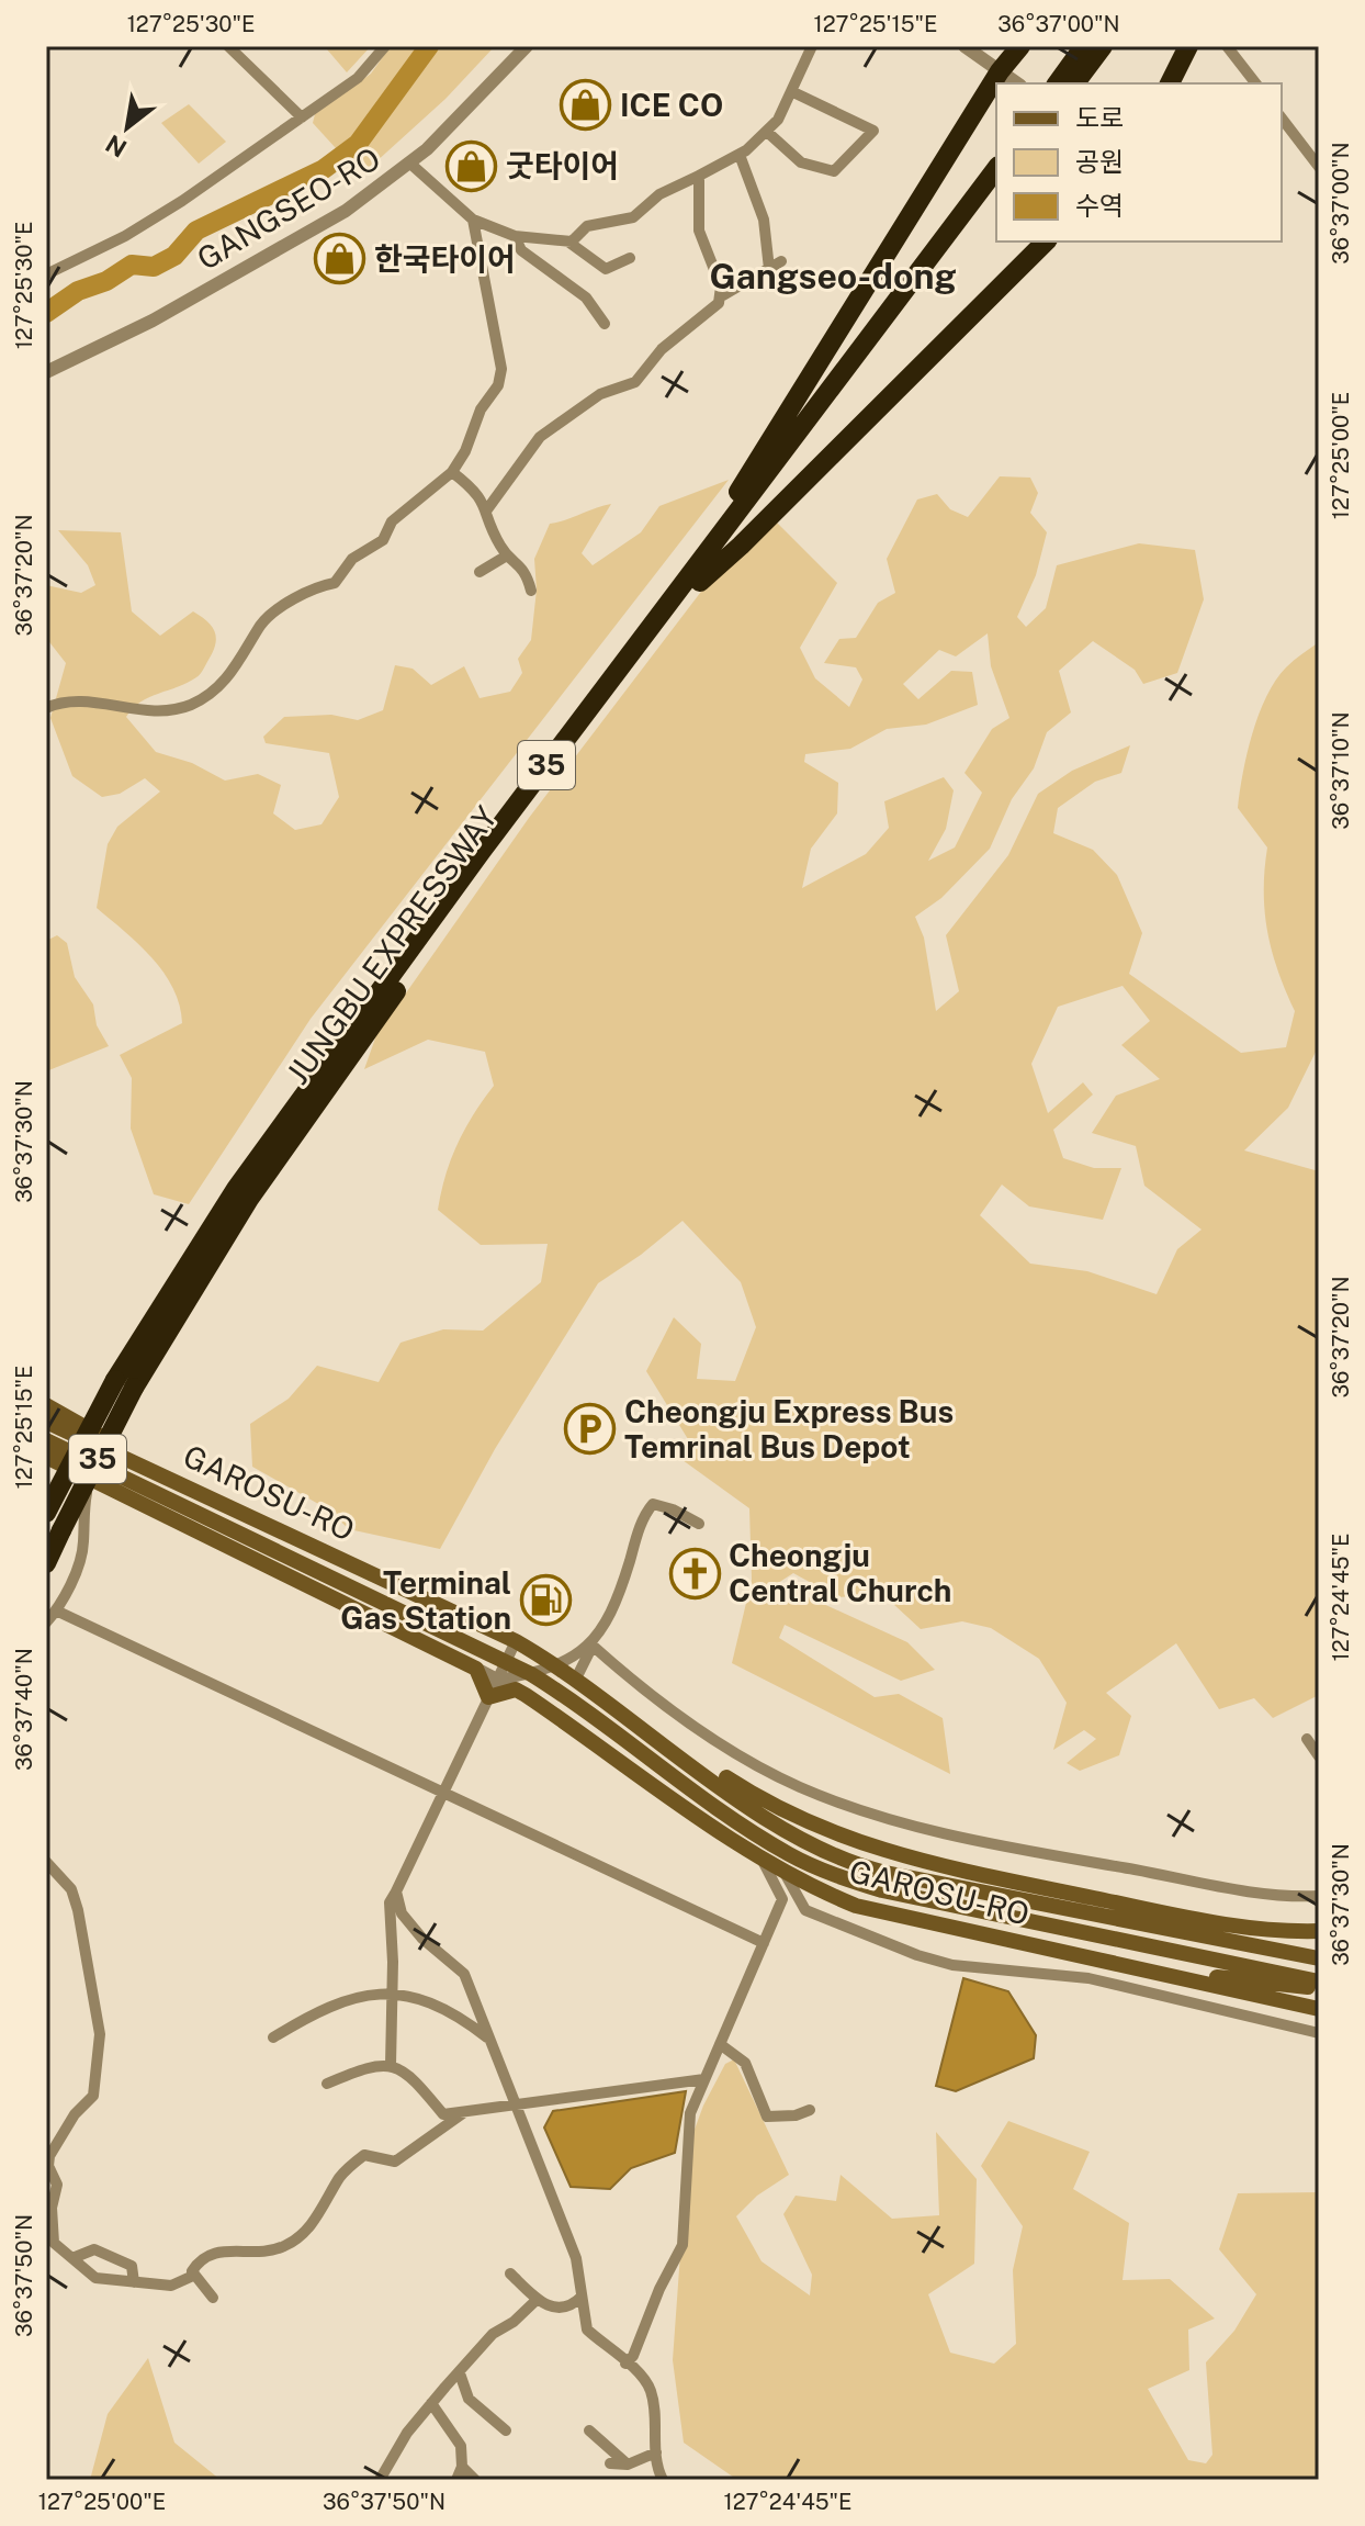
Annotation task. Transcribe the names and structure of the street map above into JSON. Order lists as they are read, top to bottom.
{
  "streets": {
    "highway": ["35", "JUNGBU EXPRESSWAY"],
    "main road": ["GAROSU-RO"],
    "street": ["GANGSEO-RO"]
  },
  "districts": ["Gangseo-dong"],
  "places": {
    "shop": ["ICE CO", "굿타이어", "한국타이어"],
    "parking": ["Cheongju Express Bus Temrinal Bus Depot"],
    "church": ["Cheongju Central Church"],
    "fuel station": ["Terminal Gas Station"]
  },
  "legend": ["도로", "공원", "수역"],
  "north": "bottom left",
  "coordinates": [
    "127°25'30\"E",
    "127°25'15\"E",
    "36°37'00\"N",
    "127°25'00\"E",
    "36°37'20\"N",
    "36°37'10\"N",
    "36°37'30\"N",
    "127°24'45\"E",
    "36°37'40\"N",
    "36°37'50\"N"
  ]
}
